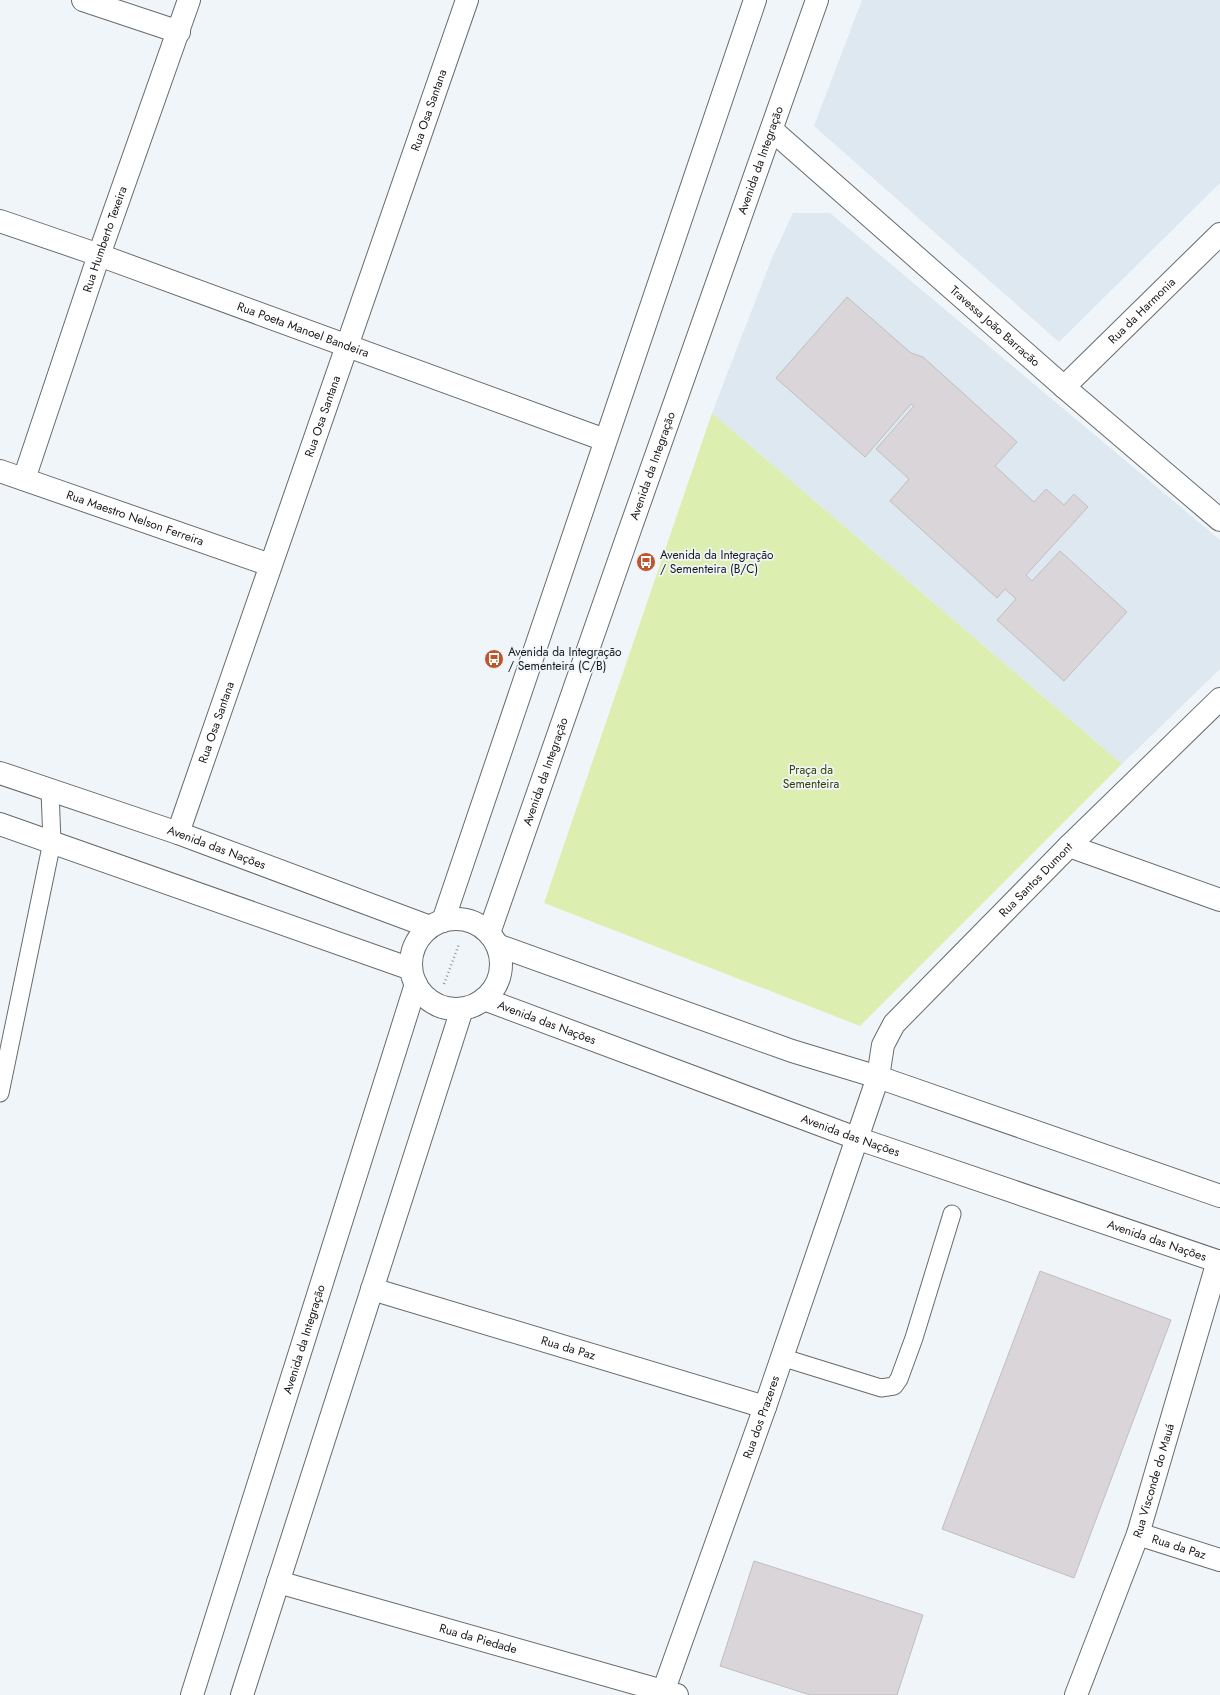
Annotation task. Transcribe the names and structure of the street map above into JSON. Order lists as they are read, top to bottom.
{
  "streets": {
    "main road": [
      "Rua Osa Santana",
      "Avenida da Integração",
      "Rua Humberto Texeira",
      "Rua da Harmonia",
      "Travessa João Barracão",
      "Rua Poeta Manoel Bandeira",
      "Rua Maestro Nelson Ferreira",
      "Avenida das Nações",
      "Rua Santos Dumont",
      "Rua da Paz",
      "Rua dos Prazeres",
      "Rua Visconde do Mauá",
      "Rua da Piedade"
    ]
  },
  "crossings": [
    ["Rua Osa Santana", "Rua Poeta Manoel Bandeira"],
    ["Rua Osa Santana", "Rua Maestro Nelson Ferreira"],
    ["Rua Osa Santana", "Avenida das Nações"],
    ["Avenida da Integração", "Travessa João Barracão"],
    ["Avenida da Integração", "Avenida das Nações"],
    ["Rua Humberto Texeira", "Rua Poeta Manoel Bandeira"],
    ["Rua Humberto Texeira", "Rua Maestro Nelson Ferreira"],
    ["Rua da Harmonia", "Travessa João Barracão"],
    ["Avenida das Nações", "Rua Santos Dumont"],
    ["Avenida das Nações", "Rua dos Prazeres"],
    ["Avenida das Nações", "Rua Visconde do Mauá"],
    ["Rua Santos Dumont", "Rua dos Prazeres"],
    ["Rua da Paz", "Rua dos Prazeres"],
    ["Rua da Paz", "Rua Visconde do Mauá"],
    ["Rua dos Prazeres", "Rua da Piedade"]
  ],
  "parks": ["Praça da Sementeira"],
  "places": {
    "bus stop": ["Avenida da Integração / Sementeira (B/C)", "Avenida da Integração / Sementeira (C/B)"]
  }
}
